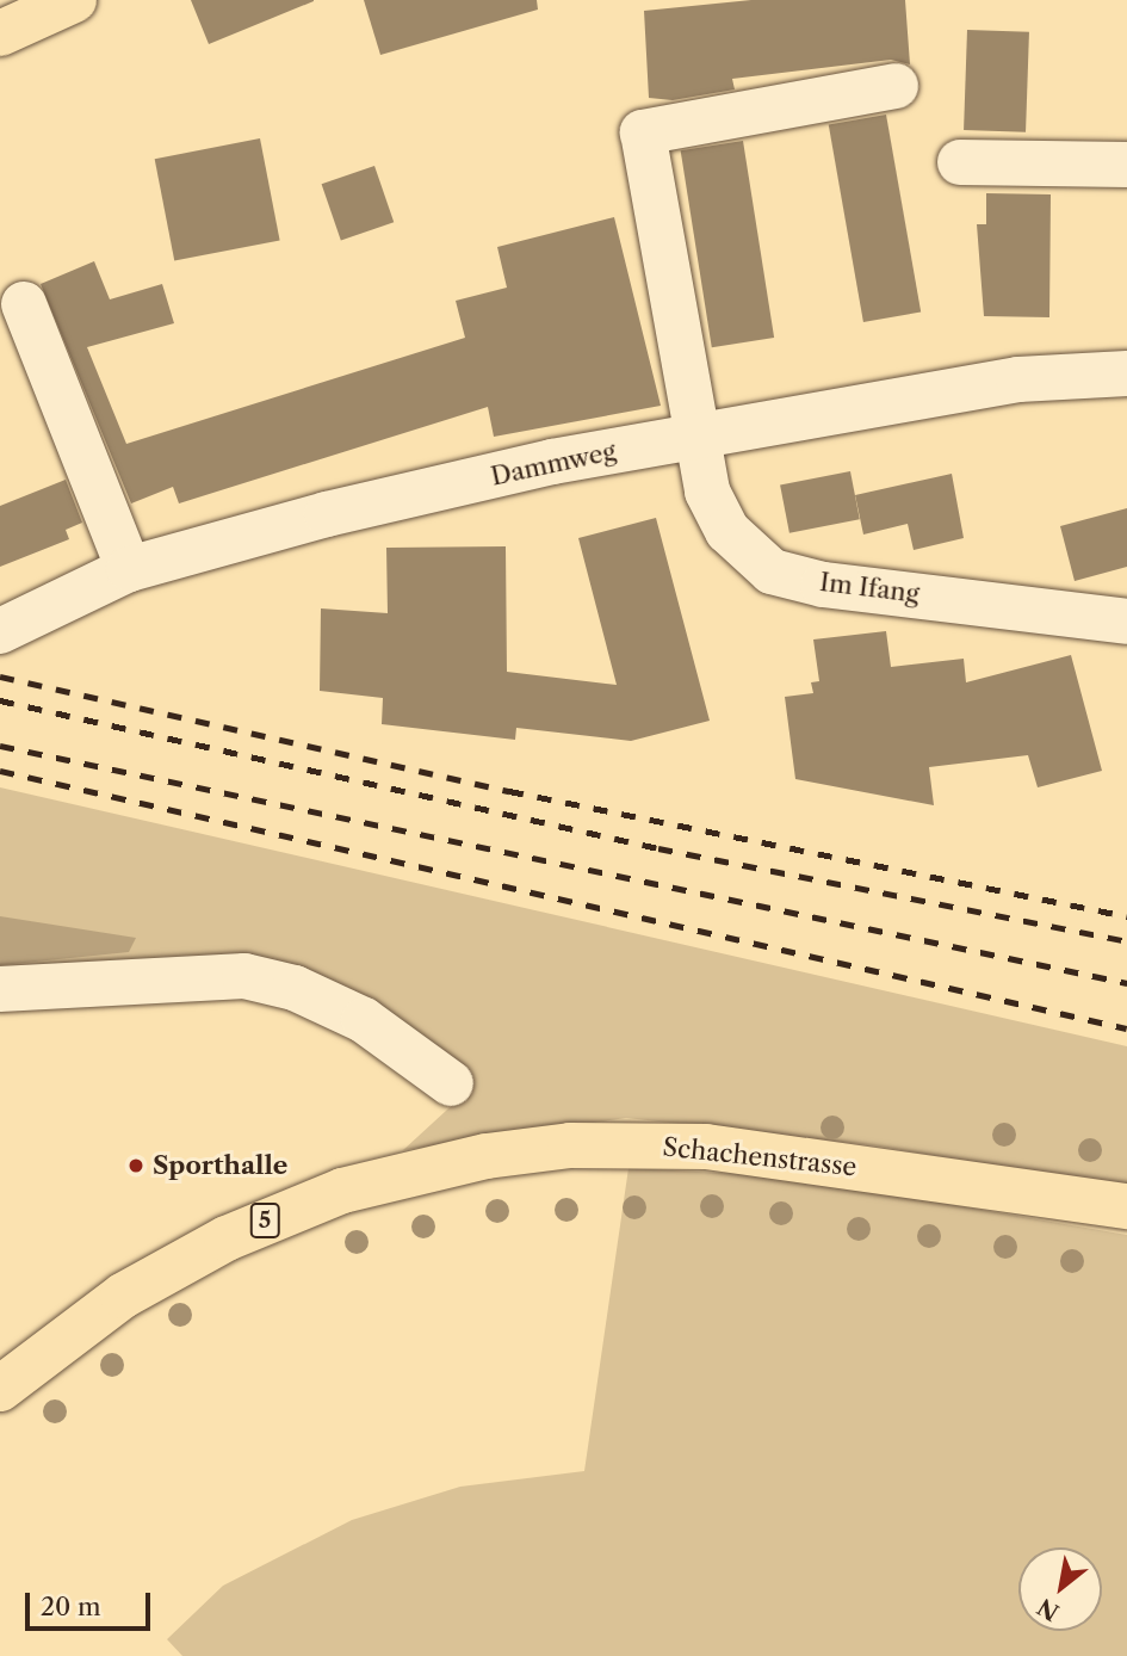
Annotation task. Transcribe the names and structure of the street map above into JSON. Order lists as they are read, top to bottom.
{
  "streets": {
    "main road": ["Schachenstrasse", "5"],
    "street": ["Dammweg", "Im Ifang"]
  },
  "crossings": [
    ["Dammweg", "Im Ifang"]
  ],
  "places": ["Sporthalle"],
  "scale_bar": "20 m",
  "north": "bottom left"
}
